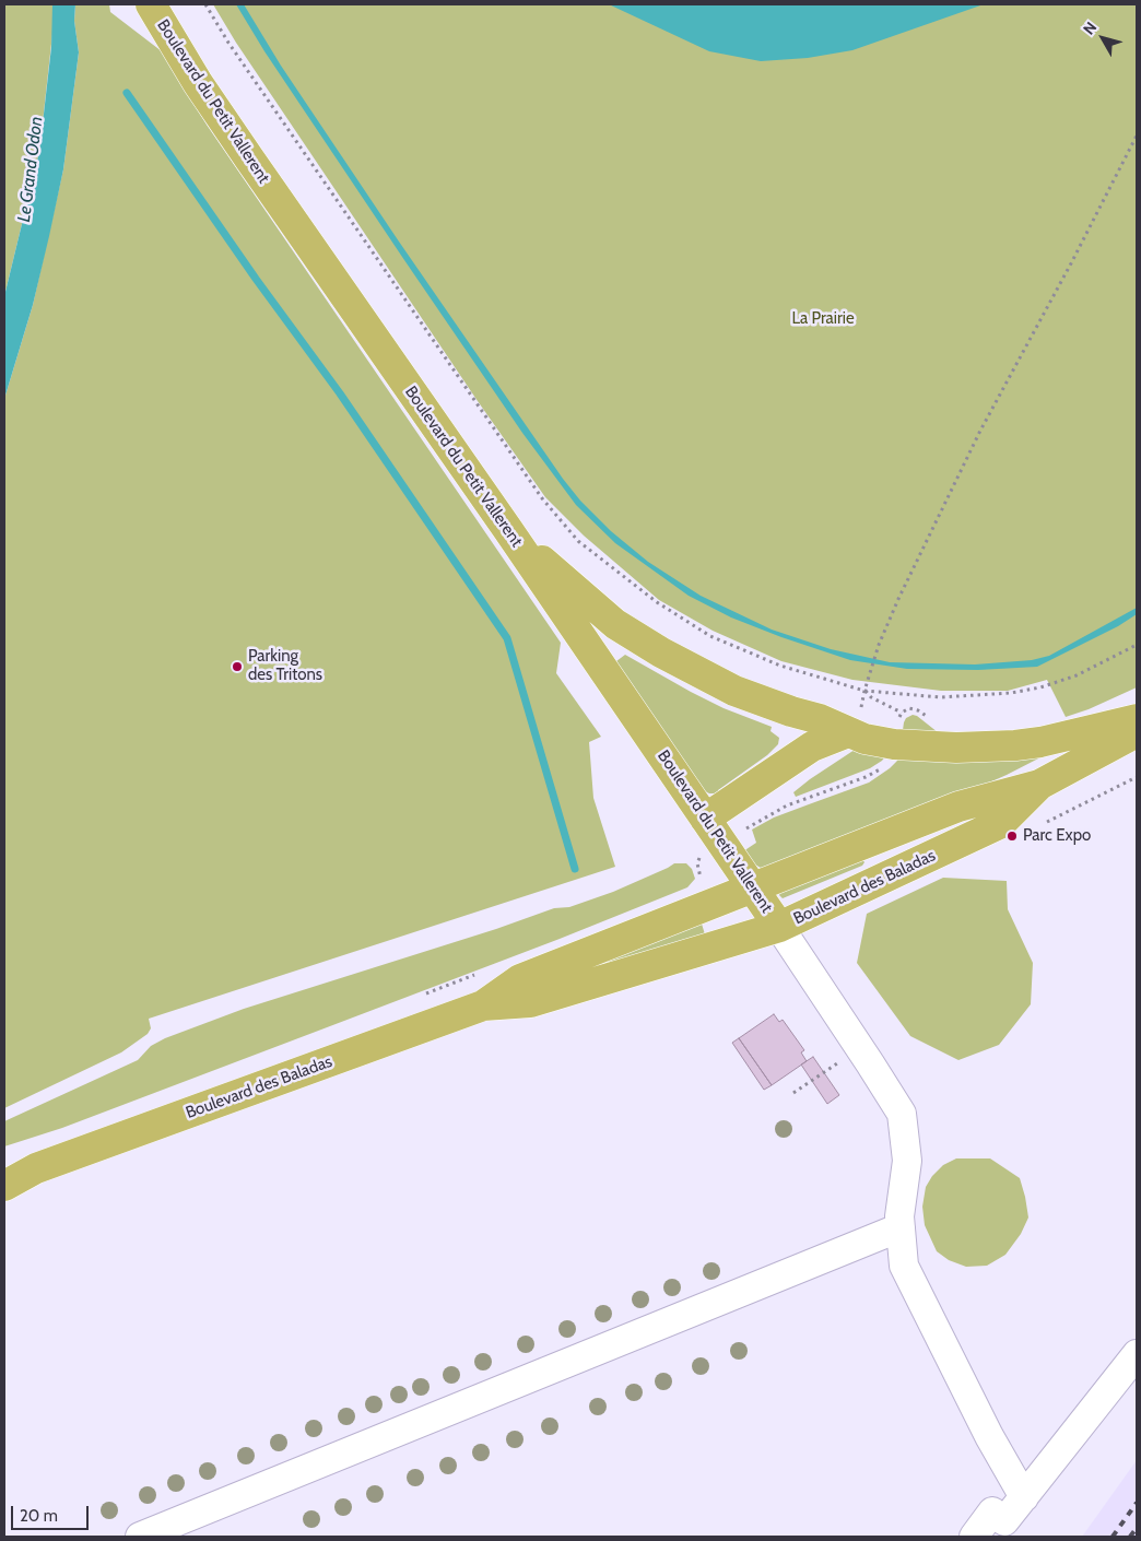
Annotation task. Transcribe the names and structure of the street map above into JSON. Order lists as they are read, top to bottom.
{
  "streets": {
    "main road": ["Boulevard du Petit Vallerent", "Boulevard des Baladas"]
  },
  "crossings": [
    ["Boulevard du Petit Vallerent", "Boulevard des Baladas"]
  ],
  "water": ["Le Grand Odon"],
  "parks": ["La Prairie"],
  "places": ["Parking des Tritons", "Parc Expo"],
  "scale_bar": "20 m",
  "north": "top left"
}
